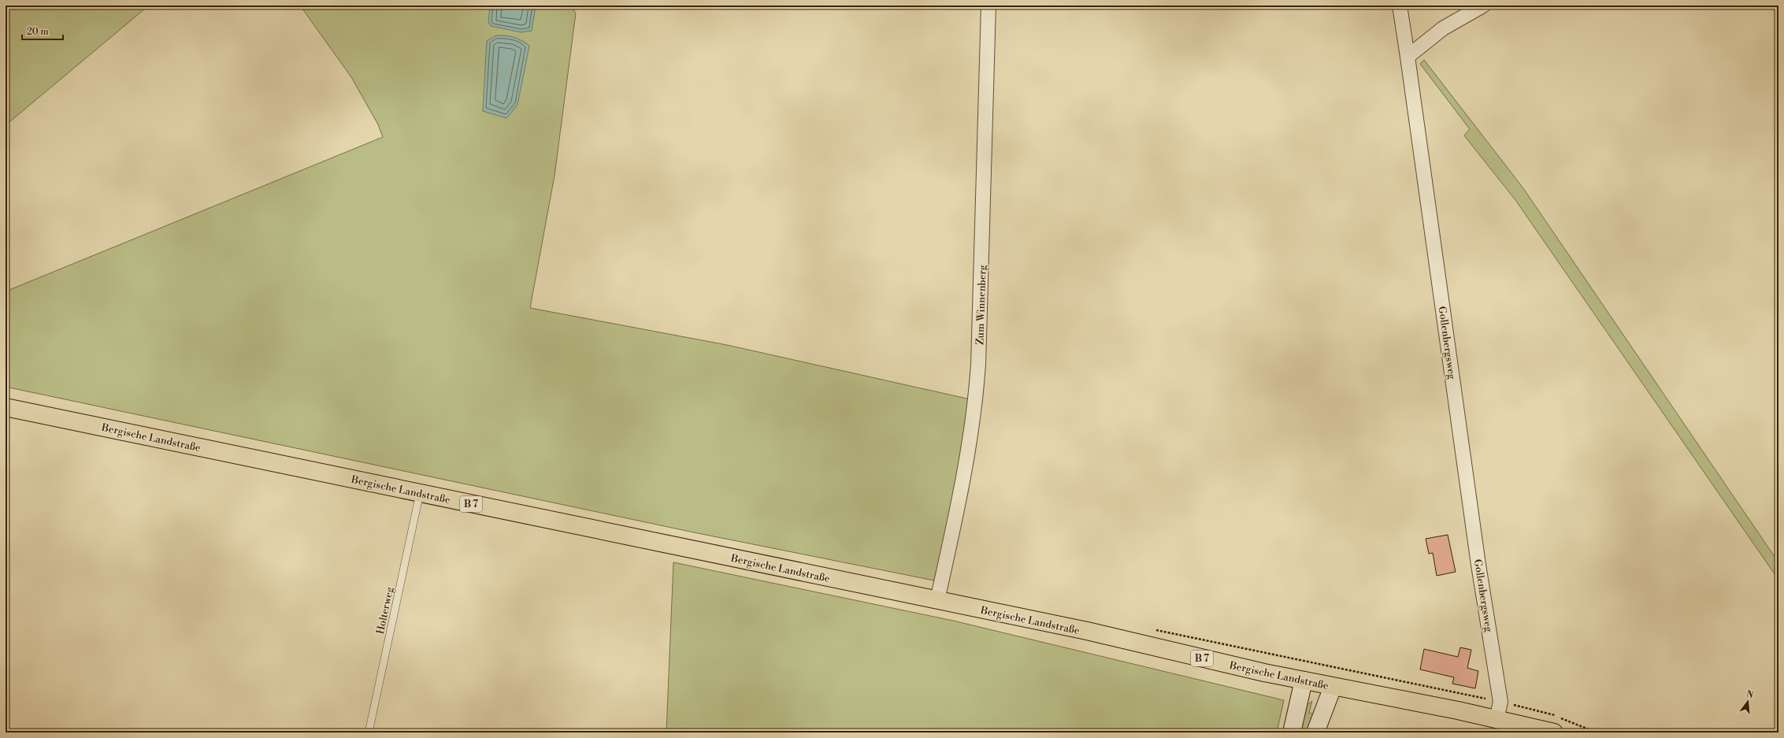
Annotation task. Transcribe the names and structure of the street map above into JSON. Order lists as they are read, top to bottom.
{
  "streets": {
    "main road": ["Bergische Landstraße", "B 7"],
    "street": ["Zum Winnenberg", "Gollenbergsweg"],
    "lane": ["Holterweg"]
  },
  "crossings": [
    ["Zum Winnenberg", "Bergische Landstraße"],
    ["Gollenbergsweg", "Bergische Landstraße"],
    ["Bergische Landstraße", "Holterweg"]
  ],
  "scale_bar": "20 m",
  "north": "top"
}
